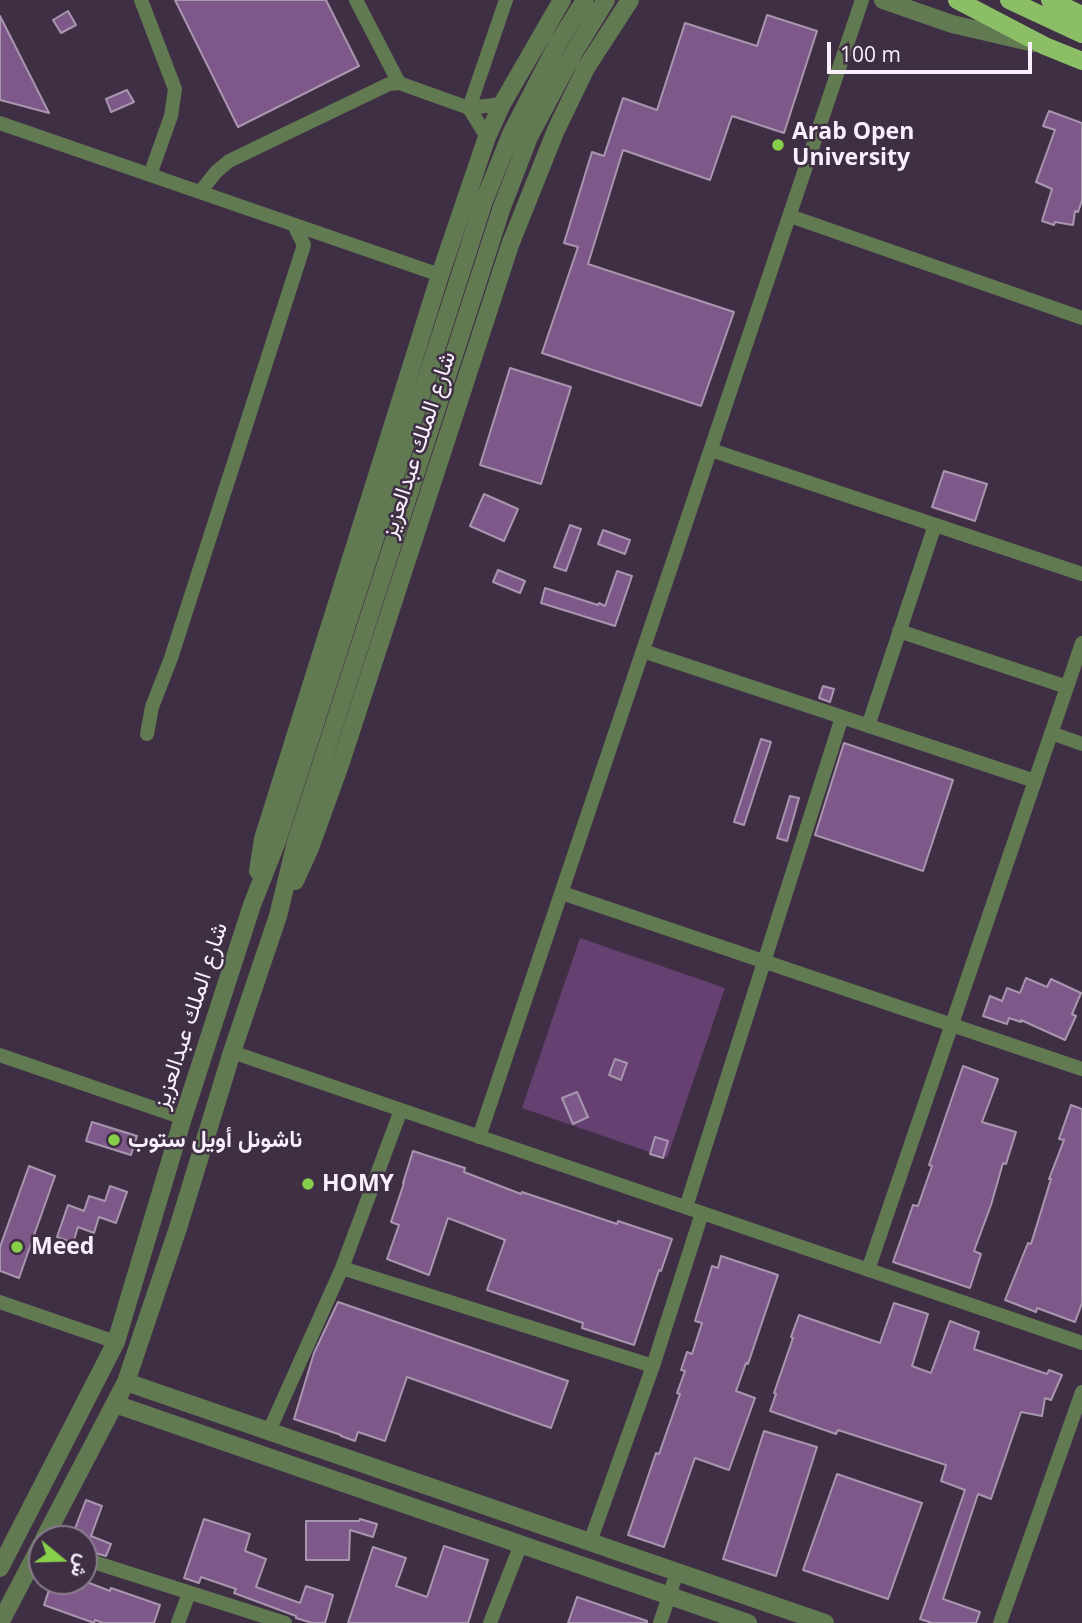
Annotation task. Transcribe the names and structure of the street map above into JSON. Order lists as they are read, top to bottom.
{
  "streets": {
    "street": ["شارع الملك عبدالعزيز"]
  },
  "places": [
    "Arab Open University",
    "ناشونل أويل ستوب",
    "HOMY",
    "Meed"
  ],
  "scale_bar": "100 m",
  "north": "right"
}
